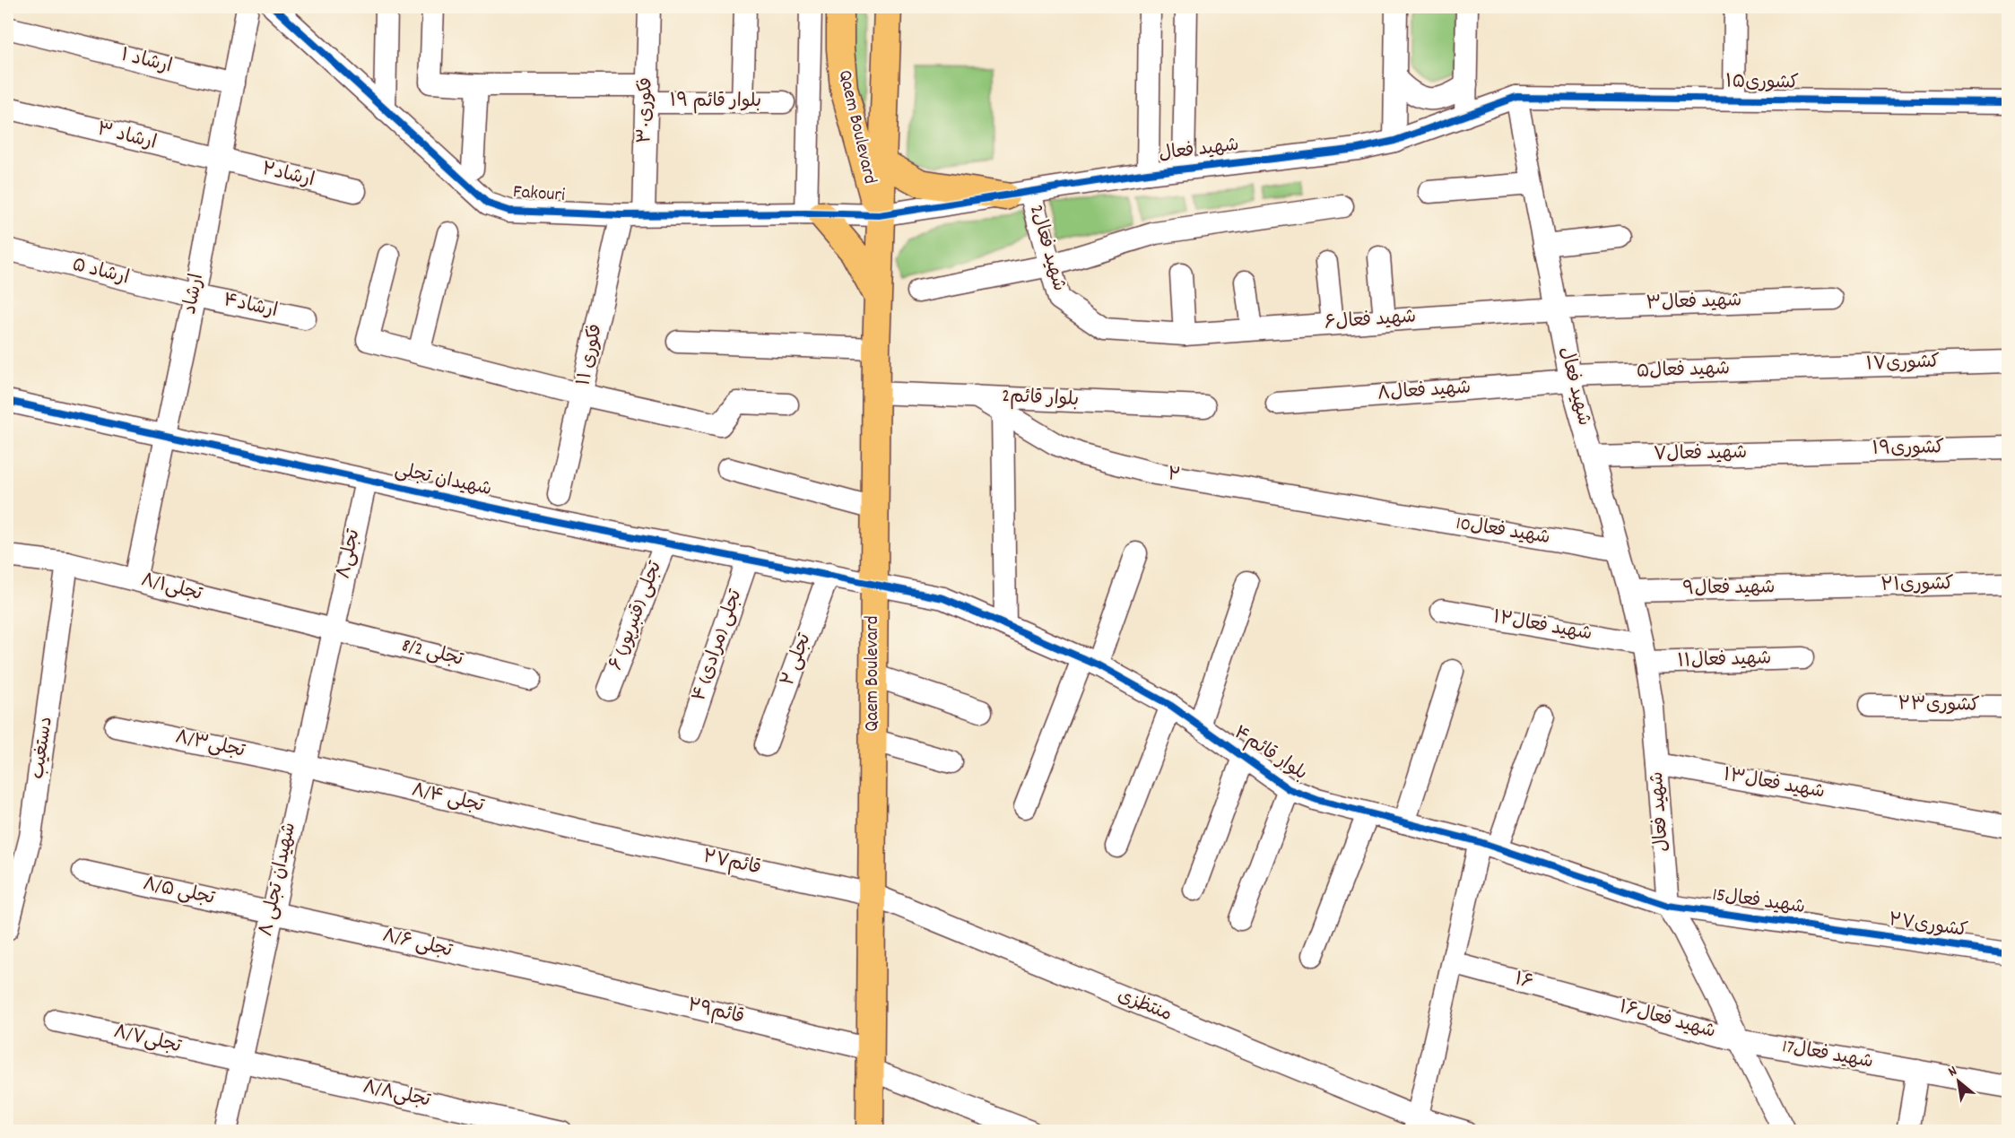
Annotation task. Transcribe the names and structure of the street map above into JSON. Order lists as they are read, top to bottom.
{
  "streets": {
    "main road": ["Qaem Boulevard"],
    "street": [
      "۱ ارشاد",
      "کشوری۱۵",
      "بلوار قائم ۱۹",
      "فکوری۳۰",
      "۳ ارشاد",
      "شهید فعال",
      "۲ارشاد",
      "Fakouri",
      "شهید فعال2",
      "۵ ارشاد",
      "ارشاد",
      "شهید فعال۳",
      "۴ارشاد",
      "شهید فعال۶",
      "فکوری ۱۱",
      "۱۷کشوری",
      "شهید فعال۵",
      "شهید فعال۸",
      "2بلوار قائم",
      "۱۹کشوری",
      "شهید فعال۷",
      "۲",
      "شهیدان تجلی",
      "10شهید فعال",
      "تجلی۸",
      "۲۱کشوری",
      "تجلی۸/۱",
      "شهید فعال۹",
      "۶ تجلی (قنبرپور)",
      "شهید فعال۱۲",
      "۴ تجلی (مرادی)",
      "8/2 تجلی",
      "۲ تجلی",
      "شهید فعال۱۱",
      "کشوری۲۳",
      "تجلی۸/۳",
      "دستغیب",
      "بلوار قائم۴",
      "شهید فعال۱۳",
      "۸/۴ تجلی",
      "قائم۲۷",
      "شهیدان تجلی ۸",
      "تجلی ۸/۵",
      "15شهید فعال",
      "کشوری۲۷",
      "تجلی ۸/۶",
      "۱۶",
      "منتظزی",
      "قائم۲۹",
      "شهید فعال۱۶",
      "تجلی۸/۷",
      "17شهید فعال",
      "تجلی۸/۸"
    ]
  },
  "crossings": [
    ["۱ ارشاد", "ارشاد"],
    ["کشوری۱۵", "شهید فعال"],
    ["بلوار قائم ۱۹", "فکوری۳۰"],
    ["فکوری۳۰", "Fakouri"],
    ["Qaem Boulevard", "شهید فعال"],
    ["Qaem Boulevard", "Fakouri"],
    ["Qaem Boulevard", "2بلوار قائم"],
    ["Qaem Boulevard", "شهیدان تجلی"],
    ["Qaem Boulevard", "بلوار قائم۴"],
    ["Qaem Boulevard", "قائم۲۷"],
    ["Qaem Boulevard", "منتظزی"],
    ["Qaem Boulevard", "قائم۲۹"],
    ["۳ ارشاد", "۲ارشاد"],
    ["۳ ارشاد", "ارشاد"],
    ["شهید فعال", "Fakouri"],
    ["شهید فعال", "شهید فعال2"],
    ["شهید فعال", "شهید فعال۳"],
    ["شهید فعال", "شهید فعال۶"],
    ["شهید فعال", "شهید فعال۵"],
    ["شهید فعال", "شهید فعال۸"],
    ["شهید فعال", "شهید فعال۷"],
    ["شهید فعال", "10شهید فعال"],
    ["شهید فعال", "شهید فعال۹"],
    ["شهید فعال", "شهید فعال۱۲"],
    ["شهید فعال", "شهید فعال۱۱"],
    ["شهید فعال", "بلوار قائم۴"],
    ["شهید فعال", "شهید فعال۱۳"],
    ["شهید فعال", "15شهید فعال"],
    ["شهید فعال", "شهید فعال۱۶"],
    ["شهید فعال", "17شهید فعال"],
    ["۲ارشاد", "ارشاد"],
    ["Fakouri", "فکوری ۱۱"],
    ["شهید فعال2", "شهید فعال۶"],
    ["۵ ارشاد", "ارشاد"],
    ["۵ ارشاد", "۴ارشاد"],
    ["ارشاد", "۴ارشاد"],
    ["ارشاد", "شهیدان تجلی"],
    ["ارشاد", "تجلی۸/۱"],
    ["شهید فعال۳", "شهید فعال۶"],
    ["۱۷کشوری", "شهید فعال۵"],
    ["شهید فعال۵", "شهید فعال۸"],
    ["2بلوار قائم", "۲"],
    ["۱۹کشوری", "شهید فعال۷"],
    ["۲", "10شهید فعال"],
    ["شهیدان تجلی", "تجلی۸"],
    ["شهیدان تجلی", "۶ تجلی (قنبرپور)"],
    ["شهیدان تجلی", "۴ تجلی (مرادی)"],
    ["شهیدان تجلی", "۲ تجلی"],
    ["شهیدان تجلی", "بلوار قائم۴"],
    ["تجلی۸", "تجلی۸/۱"],
    ["تجلی۸", "8/2 تجلی"],
    ["تجلی۸", "شهیدان تجلی ۸"],
    ["۲۱کشوری", "شهید فعال۹"],
    ["تجلی۸/۱", "8/2 تجلی"],
    ["تجلی۸/۱", "دستغیب"],
    ["تجلی۸/۱", "شهیدان تجلی ۸"],
    ["شهید فعال۱۲", "شهید فعال۱۱"],
    ["8/2 تجلی", "شهیدان تجلی ۸"],
    ["تجلی۸/۳", "۸/۴ تجلی"],
    ["تجلی۸/۳", "شهیدان تجلی ۸"],
    ["بلوار قائم۴", "15شهید فعال"],
    ["۸/۴ تجلی", "قائم۲۷"],
    ["۸/۴ تجلی", "شهیدان تجلی ۸"],
    ["قائم۲۷", "منتظزی"],
    ["شهیدان تجلی ۸", "تجلی ۸/۵"],
    ["شهیدان تجلی ۸", "تجلی ۸/۶"],
    ["شهیدان تجلی ۸", "تجلی۸/۷"],
    ["شهیدان تجلی ۸", "تجلی۸/۸"],
    ["تجلی ۸/۵", "تجلی ۸/۶"],
    ["15شهید فعال", "کشوری۲۷"],
    ["تجلی ۸/۶", "قائم۲۹"],
    ["۱۶", "شهید فعال۱۶"],
    ["شهید فعال۱۶", "17شهید فعال"],
    ["تجلی۸/۷", "تجلی۸/۸"]
  ],
  "north": "top left"
}
